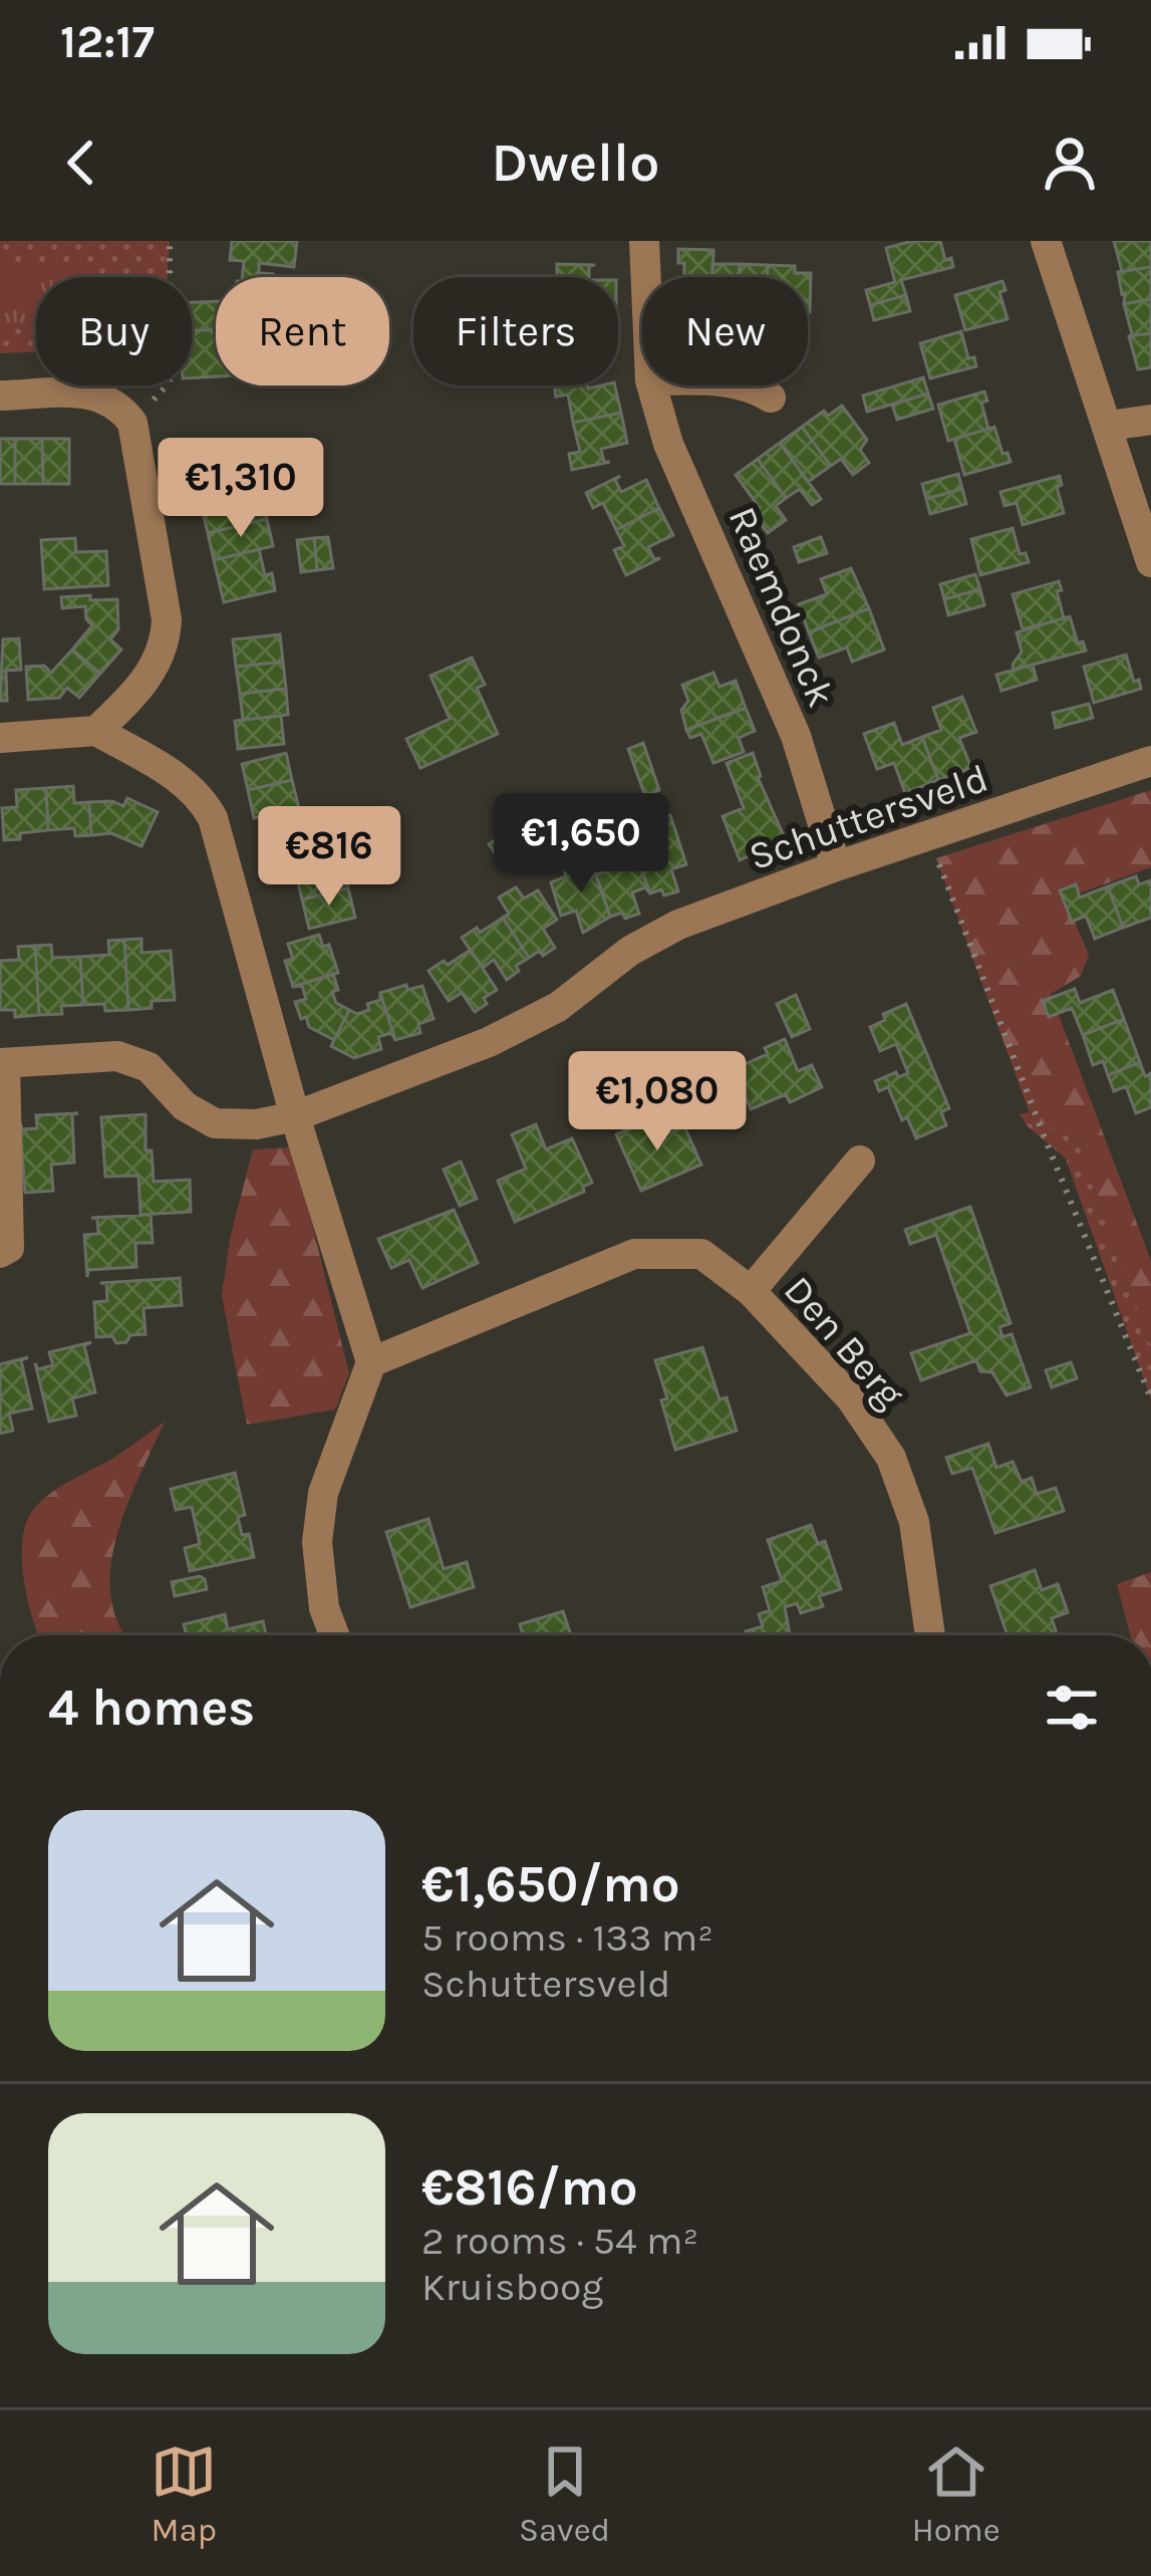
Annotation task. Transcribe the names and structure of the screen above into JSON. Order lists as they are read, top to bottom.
{
  "streets": {
    "street": ["Raemdonck", "Schuttersveld", "Den Berg"]
  },
  "crossings": [
    ["Raemdonck", "Schuttersveld"]
  ],
  "page": {
    "status": "12:17",
    "header": "Dwello",
    "chip": [
      "Buy",
      "Rent",
      "Filters",
      "New"
    ],
    "price": [
      "€1,310",
      "€1,650",
      "€816",
      "€1,080"
    ],
    "heading": "4 homes",
    "list": [
      {
        "name": "€1,650/mo",
        "note": "5 rooms · 133 m² · Schuttersveld"
      },
      {
        "name": "€816/mo",
        "note": "2 rooms · 54 m² · Kruisboog"
      }
    ],
    "tabs": ["Map", "Saved", "Home"]
  }
}
